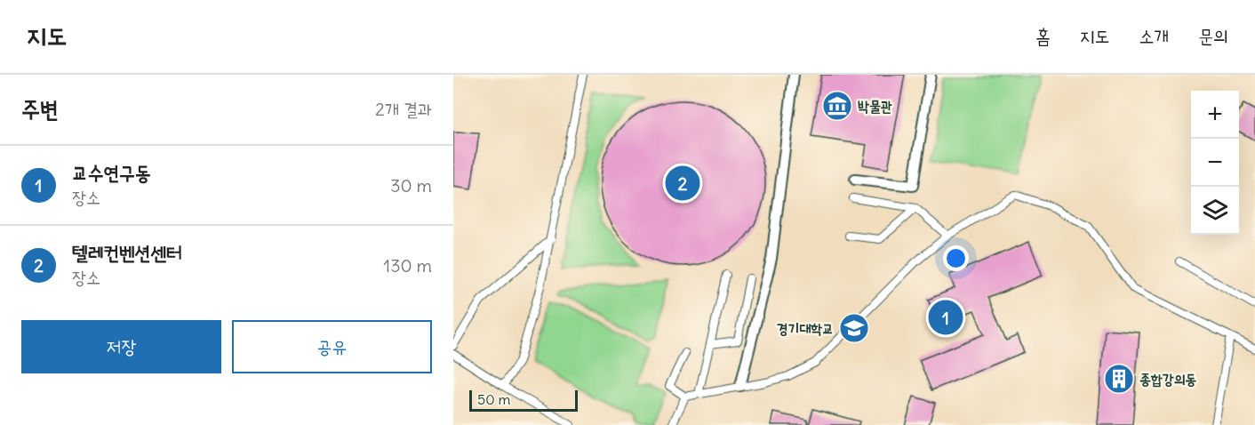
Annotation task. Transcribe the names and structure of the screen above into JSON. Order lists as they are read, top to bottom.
{
  "places": {
    "museum": ["박물관"],
    "school or university": ["경기대학교"],
    "building": ["종합강의동"]
  },
  "scale_bar": "50 m",
  "page": {
    "header": "지도",
    "nav": [
      "홈",
      "지도",
      "소개",
      "문의"
    ],
    "heading": ["주변", "2개 결과"],
    "map_buttons": ["+", "−"],
    "list": [
      {
        "mark": "1",
        "name": "교수연구동",
        "note": "장소",
        "value": "30 m"
      },
      {
        "mark": "2",
        "name": "텔레컨벤션센터",
        "note": "장소",
        "value": "130 m"
      }
    ],
    "pins": ["2", "1"],
    "buttons": ["저장", "공유"],
    "scale": "50 m"
  }
}
